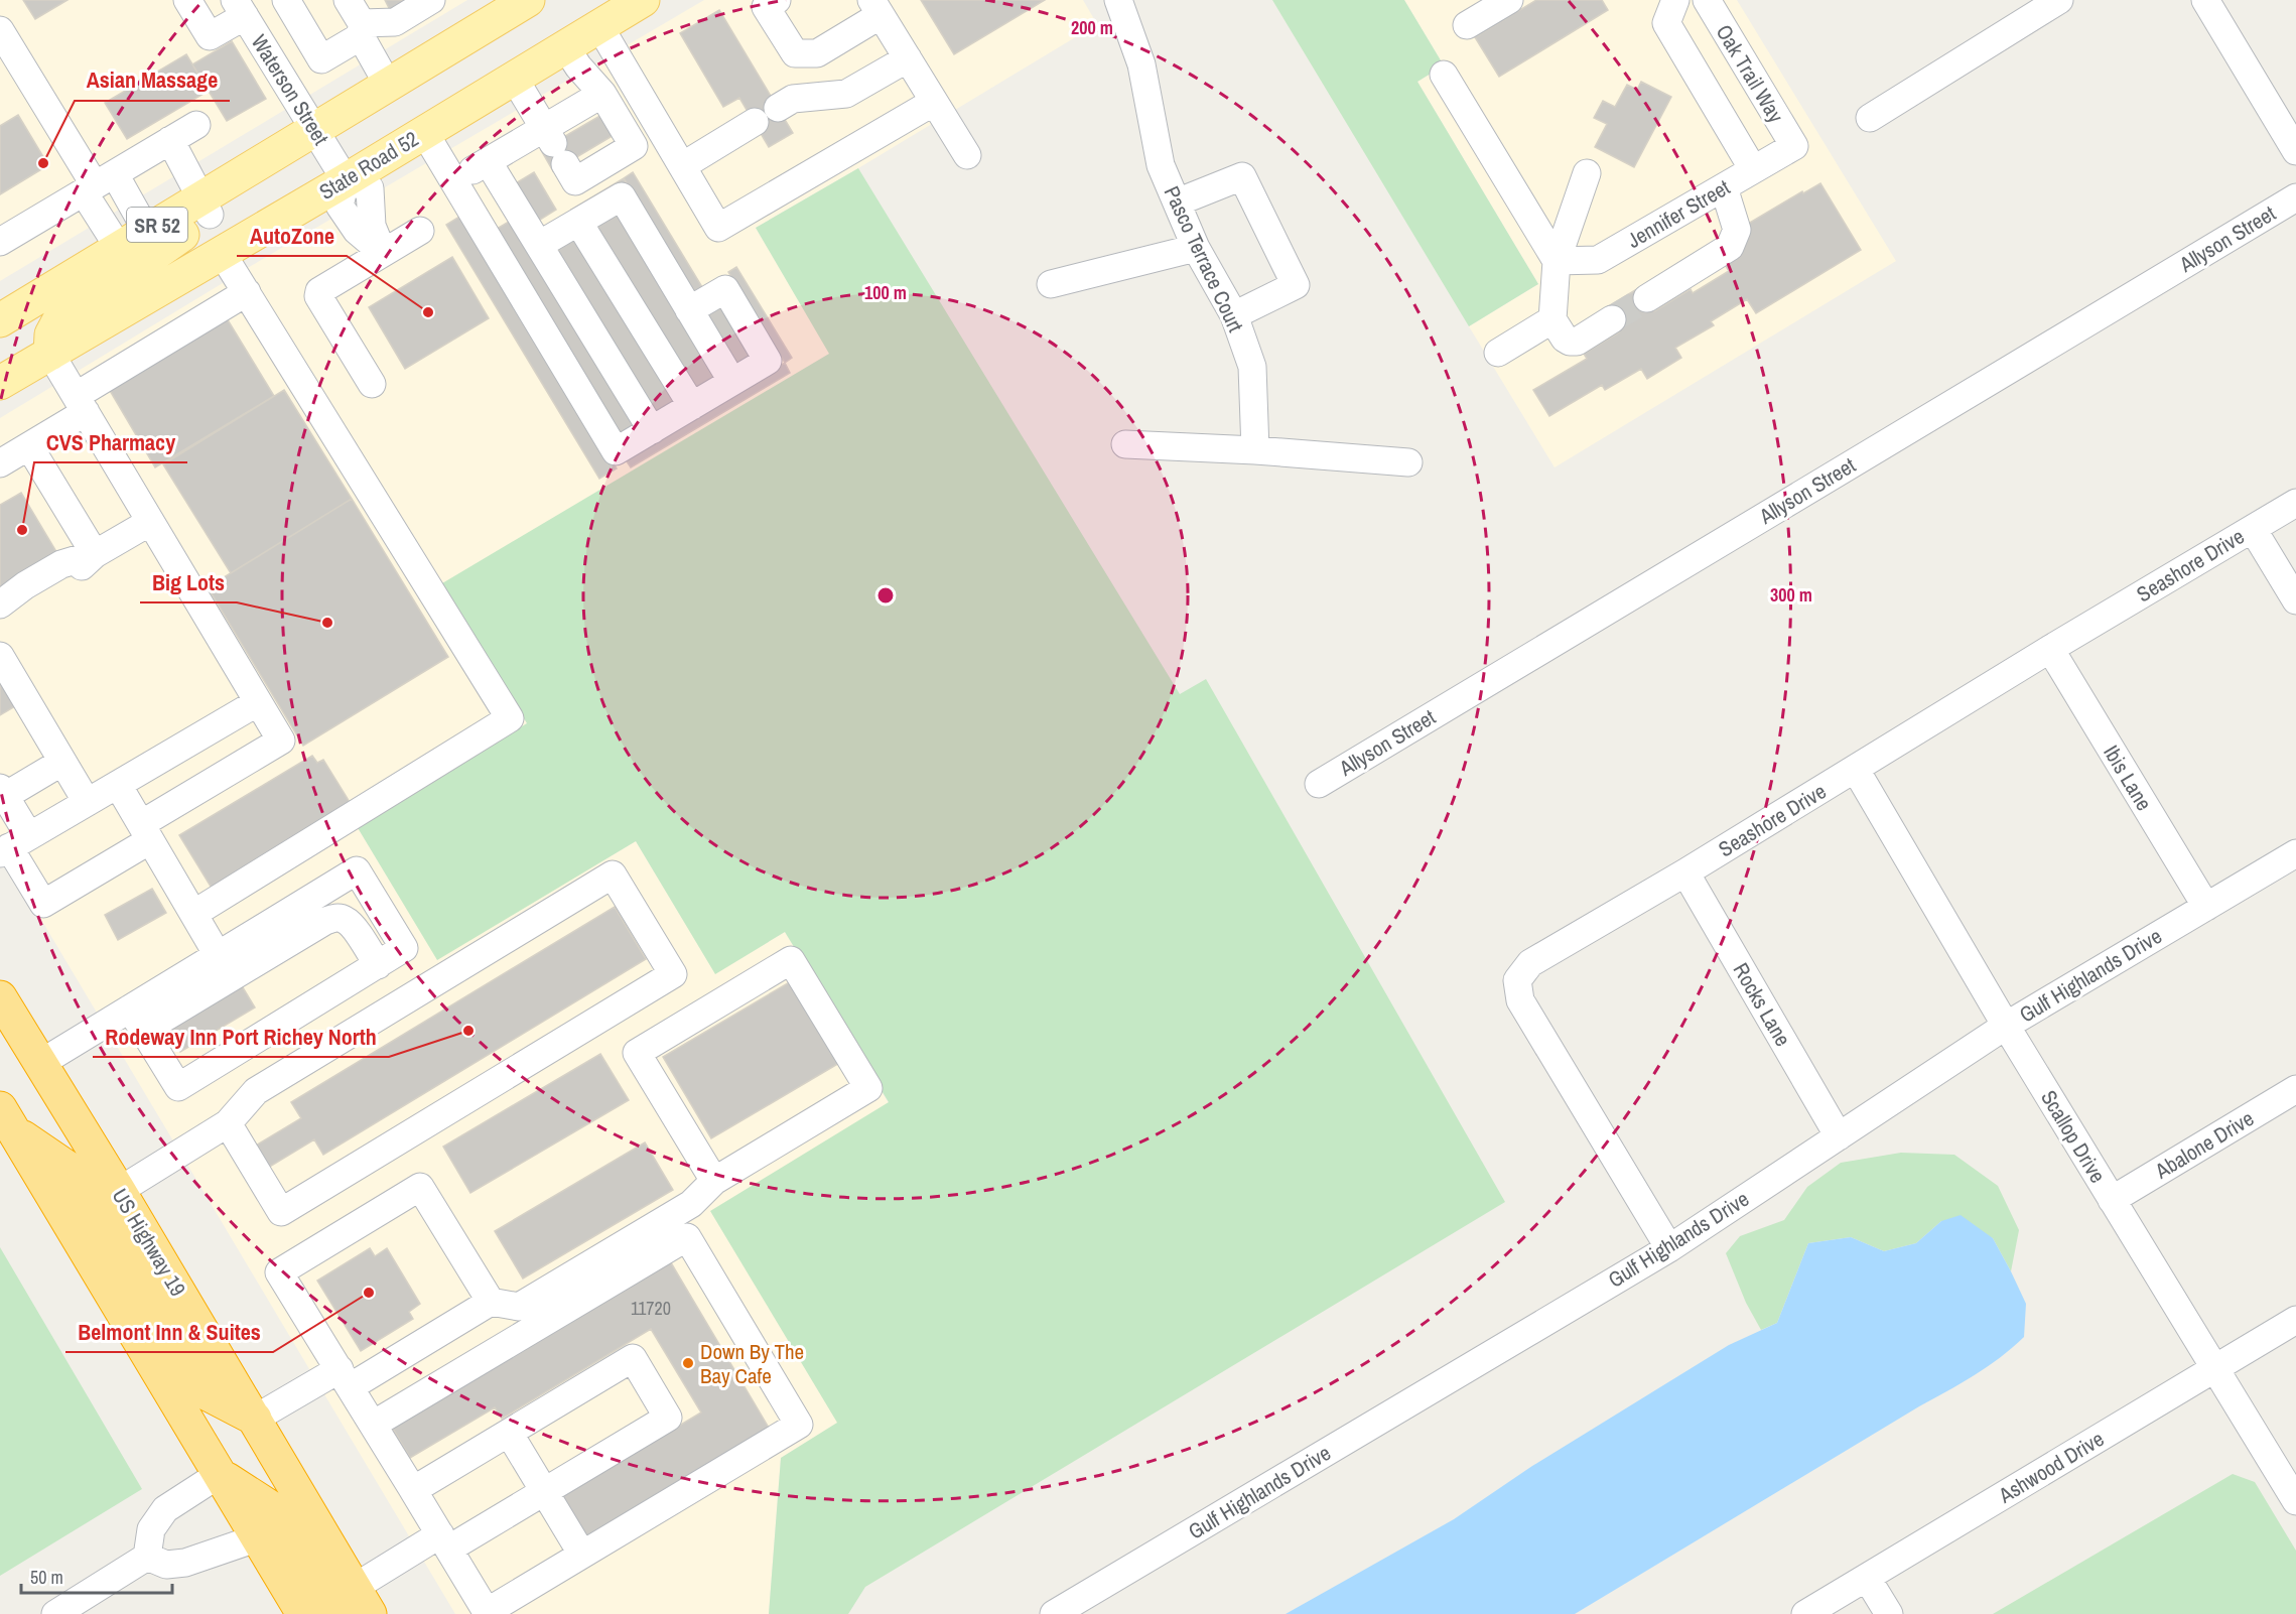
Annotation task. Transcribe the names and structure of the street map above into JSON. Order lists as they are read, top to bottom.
{
  "streets": {
    "highway": ["US Highway 19"],
    "main road": ["State Road 52", "SR 52"],
    "street": [
      "Oak Trail Way",
      "Waterson Street",
      "Jennifer Street",
      "Allyson Street",
      "Pasco Terrace Court",
      "Seashore Drive",
      "Ibis Lane",
      "Gulf Highlands Drive",
      "Rocks Lane",
      "Scallop Drive",
      "Abalone Drive",
      "Ashwood Drive"
    ]
  },
  "crossings": [
    ["Oak Trail Way", "Jennifer Street"],
    ["Waterson Street", "State Road 52"],
    ["Seashore Drive", "Ibis Lane"],
    ["Seashore Drive", "Gulf Highlands Drive"],
    ["Seashore Drive", "Rocks Lane"],
    ["Seashore Drive", "Scallop Drive"],
    ["Ibis Lane", "Gulf Highlands Drive"],
    ["Gulf Highlands Drive", "Rocks Lane"],
    ["Gulf Highlands Drive", "Scallop Drive"],
    ["Scallop Drive", "Abalone Drive"],
    ["Scallop Drive", "Ashwood Drive"]
  ],
  "places": [
    "Asian Massage",
    "AutoZone",
    "CVS Pharmacy",
    "Big Lots",
    "Rodeway Inn Port Richey North",
    "Belmont Inn & Suites",
    "Down By The Bay Cafe"
  ],
  "house_numbers": ["11720"],
  "scale_bar": "50 m",
  "rings": ["200 m", "100 m", "300 m"]
}
